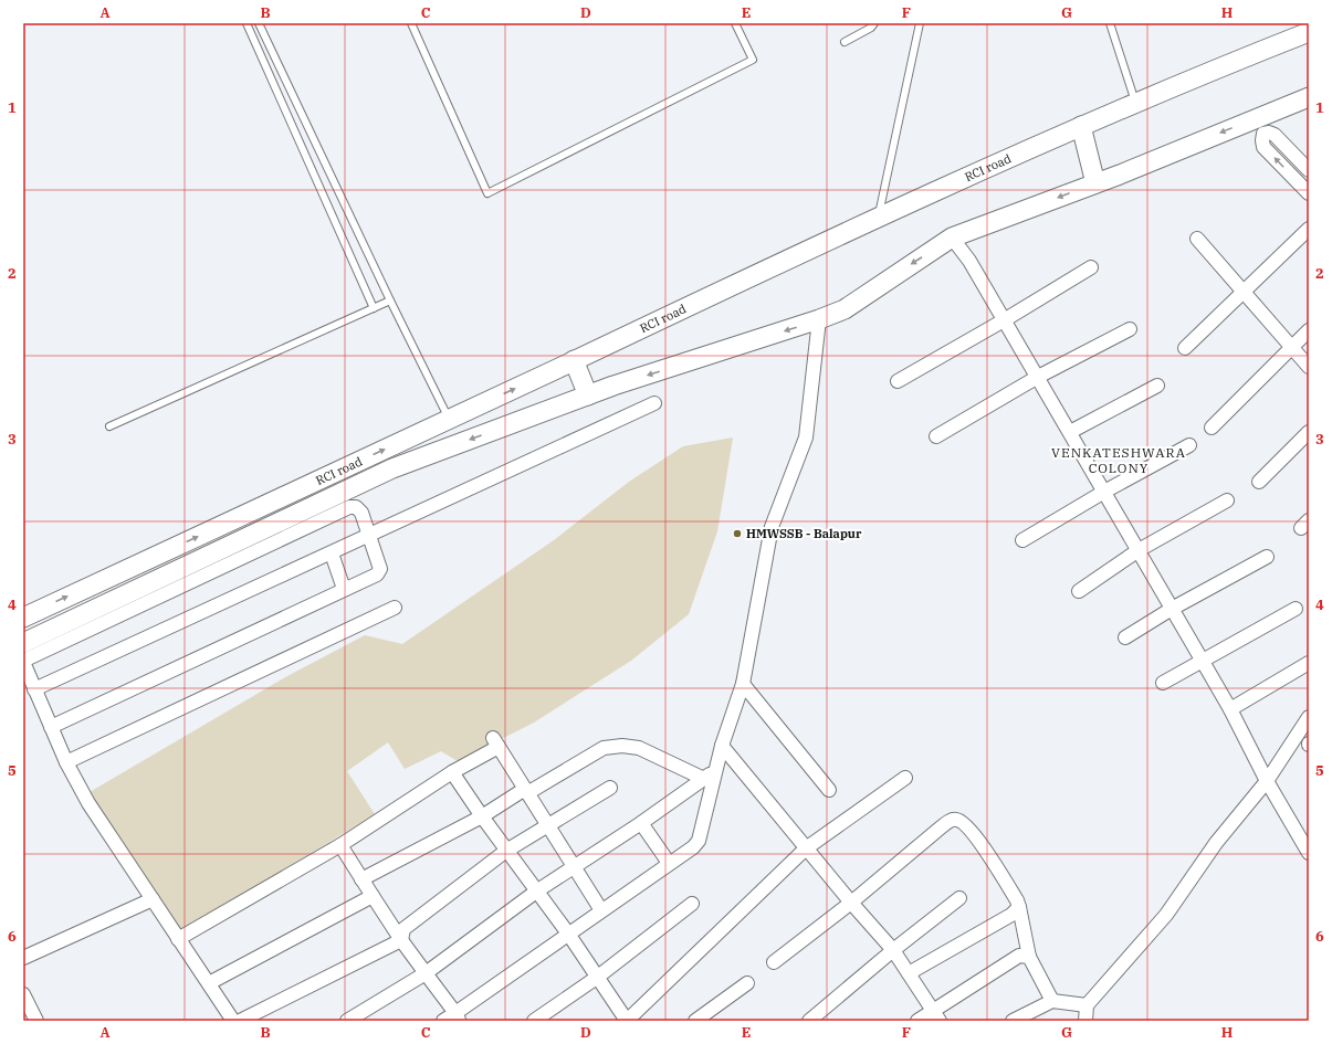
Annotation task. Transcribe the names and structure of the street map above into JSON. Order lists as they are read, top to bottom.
{
  "streets": {
    "main road": ["RCI road"]
  },
  "districts": ["VENKATESHWARA COLONY"],
  "places": ["HMWSSB - Balapur"],
  "grid": {
    "columns": [
      "A",
      "B",
      "C",
      "D",
      "E",
      "F",
      "G",
      "H"
    ],
    "rows": [
      "1",
      "2",
      "3",
      "4",
      "5",
      "6"
    ]
  }
}
